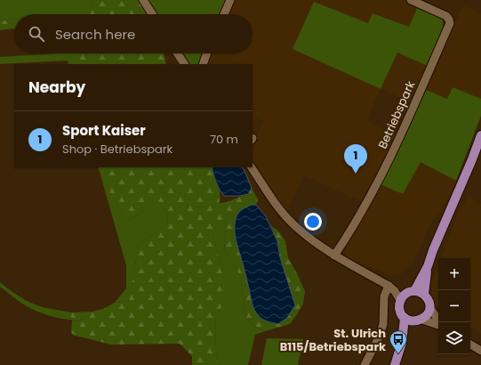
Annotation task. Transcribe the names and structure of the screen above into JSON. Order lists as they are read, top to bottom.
{
  "streets": {
    "street": ["Betriebspark"]
  },
  "places": {
    "bus stop": ["St. Ulrich B115/Betriebspark"]
  },
  "page": {
    "search": "Search here",
    "heading": "Nearby",
    "list": [
      {
        "mark": "1",
        "name": "Sport Kaiser",
        "note": "Shop · Betriebspark",
        "value": "70 m"
      }
    ],
    "pins": "1",
    "map_buttons": ["+", "−"]
  }
}
